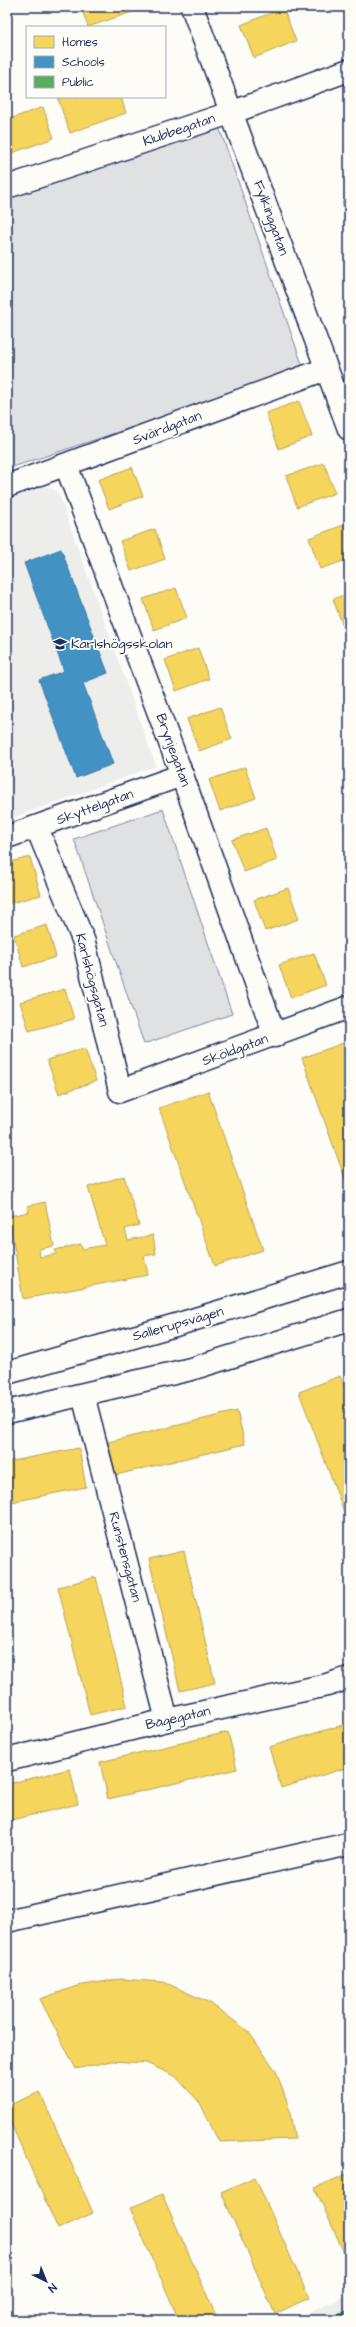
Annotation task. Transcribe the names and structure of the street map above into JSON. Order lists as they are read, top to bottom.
{
  "streets": {
    "street": [
      "Klubbegatan",
      "Fylkinggatan",
      "Svärdgatan",
      "Brynjegatan",
      "Skyttelgatan",
      "Karlshögsgatan",
      "Sköldgatan",
      "Sallerupsvägen",
      "Runstensgatan",
      "Bågegatan"
    ]
  },
  "crossings": [
    ["Klubbegatan", "Fylkinggatan"],
    ["Fylkinggatan", "Svärdgatan"],
    ["Svärdgatan", "Brynjegatan"],
    ["Brynjegatan", "Skyttelgatan"],
    ["Brynjegatan", "Sköldgatan"],
    ["Skyttelgatan", "Karlshögsgatan"],
    ["Karlshögsgatan", "Sköldgatan"],
    ["Runstensgatan", "Bågegatan"]
  ],
  "places": {
    "school or university": ["Karlshögsskolan"]
  },
  "legend": ["Homes", "Schools", "Public"],
  "north": "bottom right"
}
